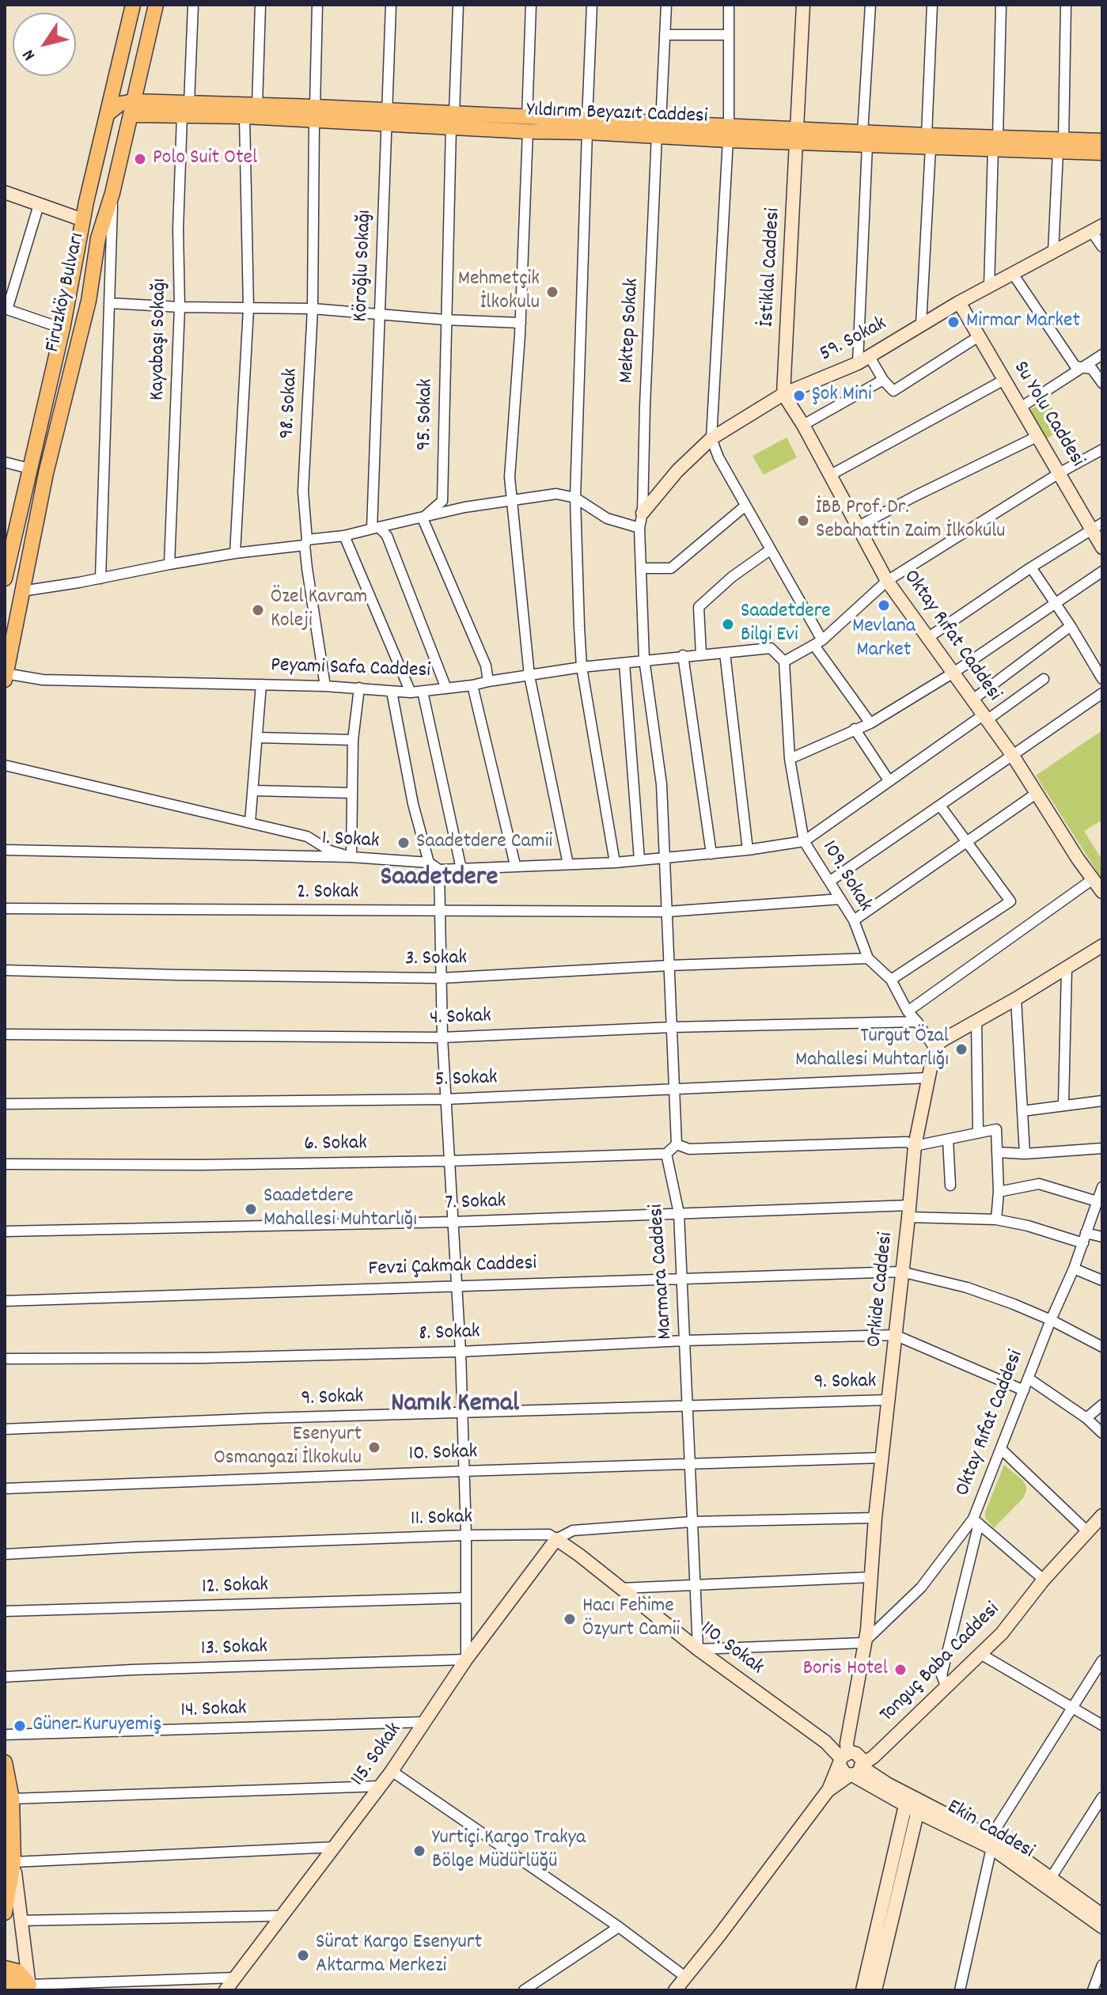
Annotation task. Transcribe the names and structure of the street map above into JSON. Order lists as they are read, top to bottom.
{
  "streets": {
    "main road": ["Yıldırım Beyazıt Caddesi", "Firuzköy Bulvarı"],
    "street": [
      "Köroğlu Sokağı",
      "İstiklal Caddesi",
      "Mektep Sokak",
      "Kayabaşı Sokağı",
      "59. Sokak",
      "98. Sokak",
      "95. Sokak",
      "Su Yolu Caddesi",
      "Oktay Rıfat Caddesi",
      "Peyami Safa Caddesi",
      "1. Sokak",
      "109. Sokak",
      "2. Sokak",
      "3. Sokak",
      "4. Sokak",
      "5. Sokak",
      "6. Sokak",
      "7. Sokak",
      "Fevzi Çakmak Caddesi",
      "Marmara Caddesi",
      "Orkide Caddesi",
      "8. Sokak",
      "9. Sokak",
      "10. Sokak",
      "11. Sokak",
      "12. Sokak",
      "13. Sokak",
      "110. Sokak",
      "Tonguç Baba Caddesi",
      "14. Sokak",
      "115. Sokak",
      "Ekin Caddesi"
    ]
  },
  "crossings": [
    ["Yıldırım Beyazıt Caddesi", "Köroğlu Sokağı"],
    ["Yıldırım Beyazıt Caddesi", "İstiklal Caddesi"],
    ["Yıldırım Beyazıt Caddesi", "Firuzköy Bulvarı"],
    ["Yıldırım Beyazıt Caddesi", "Mektep Sokak"],
    ["Yıldırım Beyazıt Caddesi", "Kayabaşı Sokağı"],
    ["Yıldırım Beyazıt Caddesi", "98. Sokak"],
    ["Yıldırım Beyazıt Caddesi", "95. Sokak"],
    ["İstiklal Caddesi", "59. Sokak"],
    ["İstiklal Caddesi", "Oktay Rıfat Caddesi"],
    ["Firuzköy Bulvarı", "Peyami Safa Caddesi"],
    ["Mektep Sokak", "59. Sokak"],
    ["Mektep Sokak", "Peyami Safa Caddesi"],
    ["59. Sokak", "Su Yolu Caddesi"],
    ["59. Sokak", "Oktay Rıfat Caddesi"],
    ["98. Sokak", "Peyami Safa Caddesi"],
    ["Oktay Rıfat Caddesi", "7. Sokak"],
    ["Oktay Rıfat Caddesi", "Fevzi Çakmak Caddesi"],
    ["Oktay Rıfat Caddesi", "Orkide Caddesi"],
    ["Peyami Safa Caddesi", "109. Sokak"],
    ["109. Sokak", "2. Sokak"],
    ["109. Sokak", "3. Sokak"],
    ["109. Sokak", "4. Sokak"],
    ["109. Sokak", "Orkide Caddesi"],
    ["5. Sokak", "Orkide Caddesi"],
    ["6. Sokak", "Marmara Caddesi"],
    ["7. Sokak", "Marmara Caddesi"],
    ["7. Sokak", "Orkide Caddesi"],
    ["Fevzi Çakmak Caddesi", "Marmara Caddesi"],
    ["Fevzi Çakmak Caddesi", "Orkide Caddesi"],
    ["Marmara Caddesi", "8. Sokak"],
    ["Marmara Caddesi", "9. Sokak"],
    ["Marmara Caddesi", "10. Sokak"],
    ["Marmara Caddesi", "11. Sokak"],
    ["Marmara Caddesi", "110. Sokak"],
    ["Orkide Caddesi", "8. Sokak"],
    ["Orkide Caddesi", "9. Sokak"],
    ["Orkide Caddesi", "10. Sokak"],
    ["Orkide Caddesi", "11. Sokak"],
    ["Orkide Caddesi", "110. Sokak"],
    ["Orkide Caddesi", "Tonguç Baba Caddesi"],
    ["Orkide Caddesi", "Ekin Caddesi"],
    ["11. Sokak", "110. Sokak"],
    ["11. Sokak", "115. Sokak"],
    ["13. Sokak", "115. Sokak"],
    ["110. Sokak", "Tonguç Baba Caddesi"],
    ["110. Sokak", "115. Sokak"],
    ["110. Sokak", "Ekin Caddesi"],
    ["Tonguç Baba Caddesi", "Ekin Caddesi"],
    ["14. Sokak", "115. Sokak"]
  ],
  "districts": ["Saadetdere", "Namık Kemal"],
  "places": [
    "Polo Suit Otel",
    "Mehmetçik İlkokulu",
    "Mirmar Market",
    "Şok Mini",
    "İBB Prof. Dr. Sebahattin Zaim İlkokulu",
    "Mevlana Market",
    "Özel Kavram Koleji",
    "Saadetdere Bilgi Evi",
    "Saadetdere Camii",
    "Turgut Özal Mahallesi Muhtarlığı",
    "Saadetdere Mahallesi Muhtarlığı",
    "Esenyurt Osmangazi İlkokulu",
    "Hacı Fehime Özyurt Camii",
    "Boris Hotel",
    "Güner Kuruyemiş",
    "Yurtiçi Kargo Trakya Bölge Müdürlüğü",
    "Sürat Kargo Esenyurt Aktarma Merkezi"
  ],
  "north": "bottom left"
}
